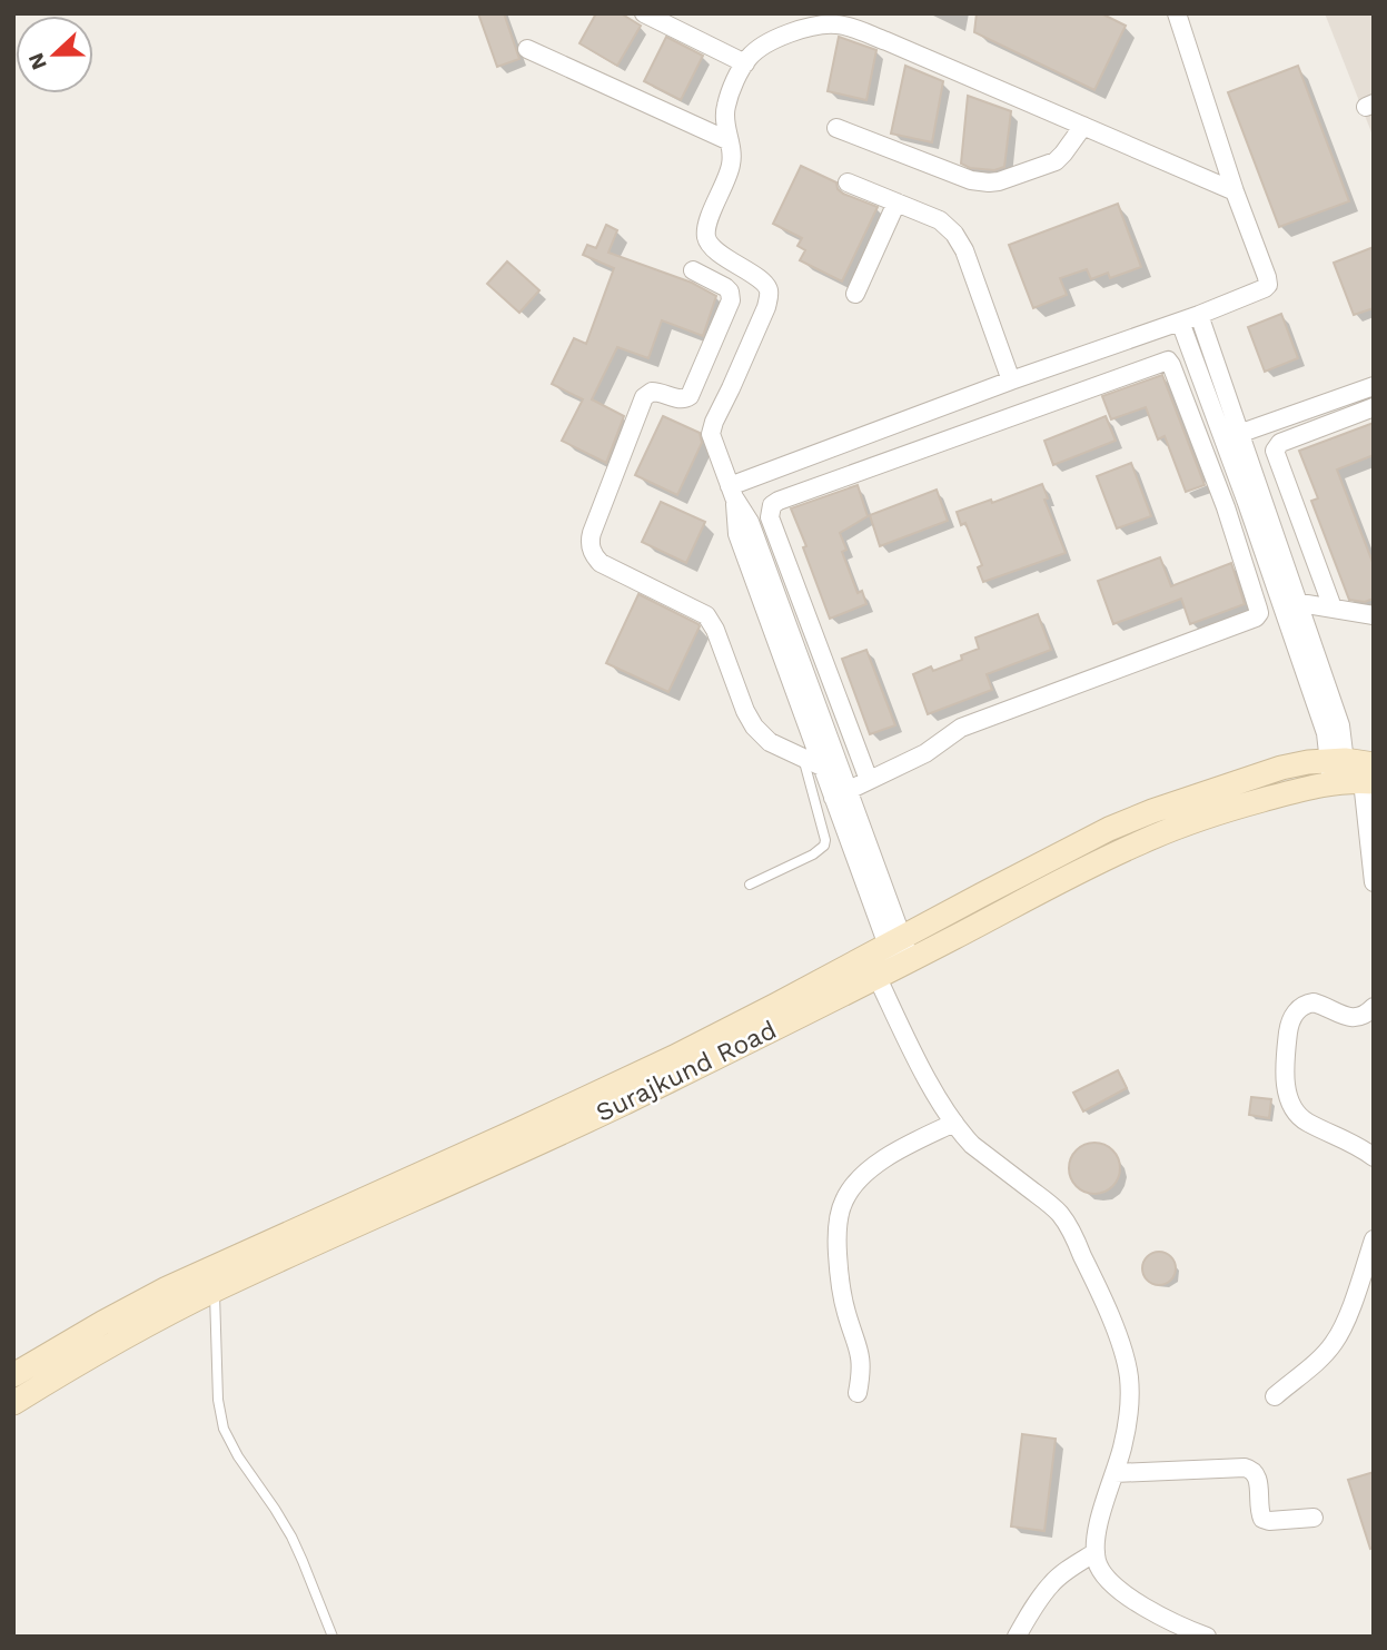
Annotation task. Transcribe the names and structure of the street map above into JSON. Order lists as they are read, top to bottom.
{
  "streets": {
    "main road": ["Surajkund Road"]
  },
  "north": "left"
}
